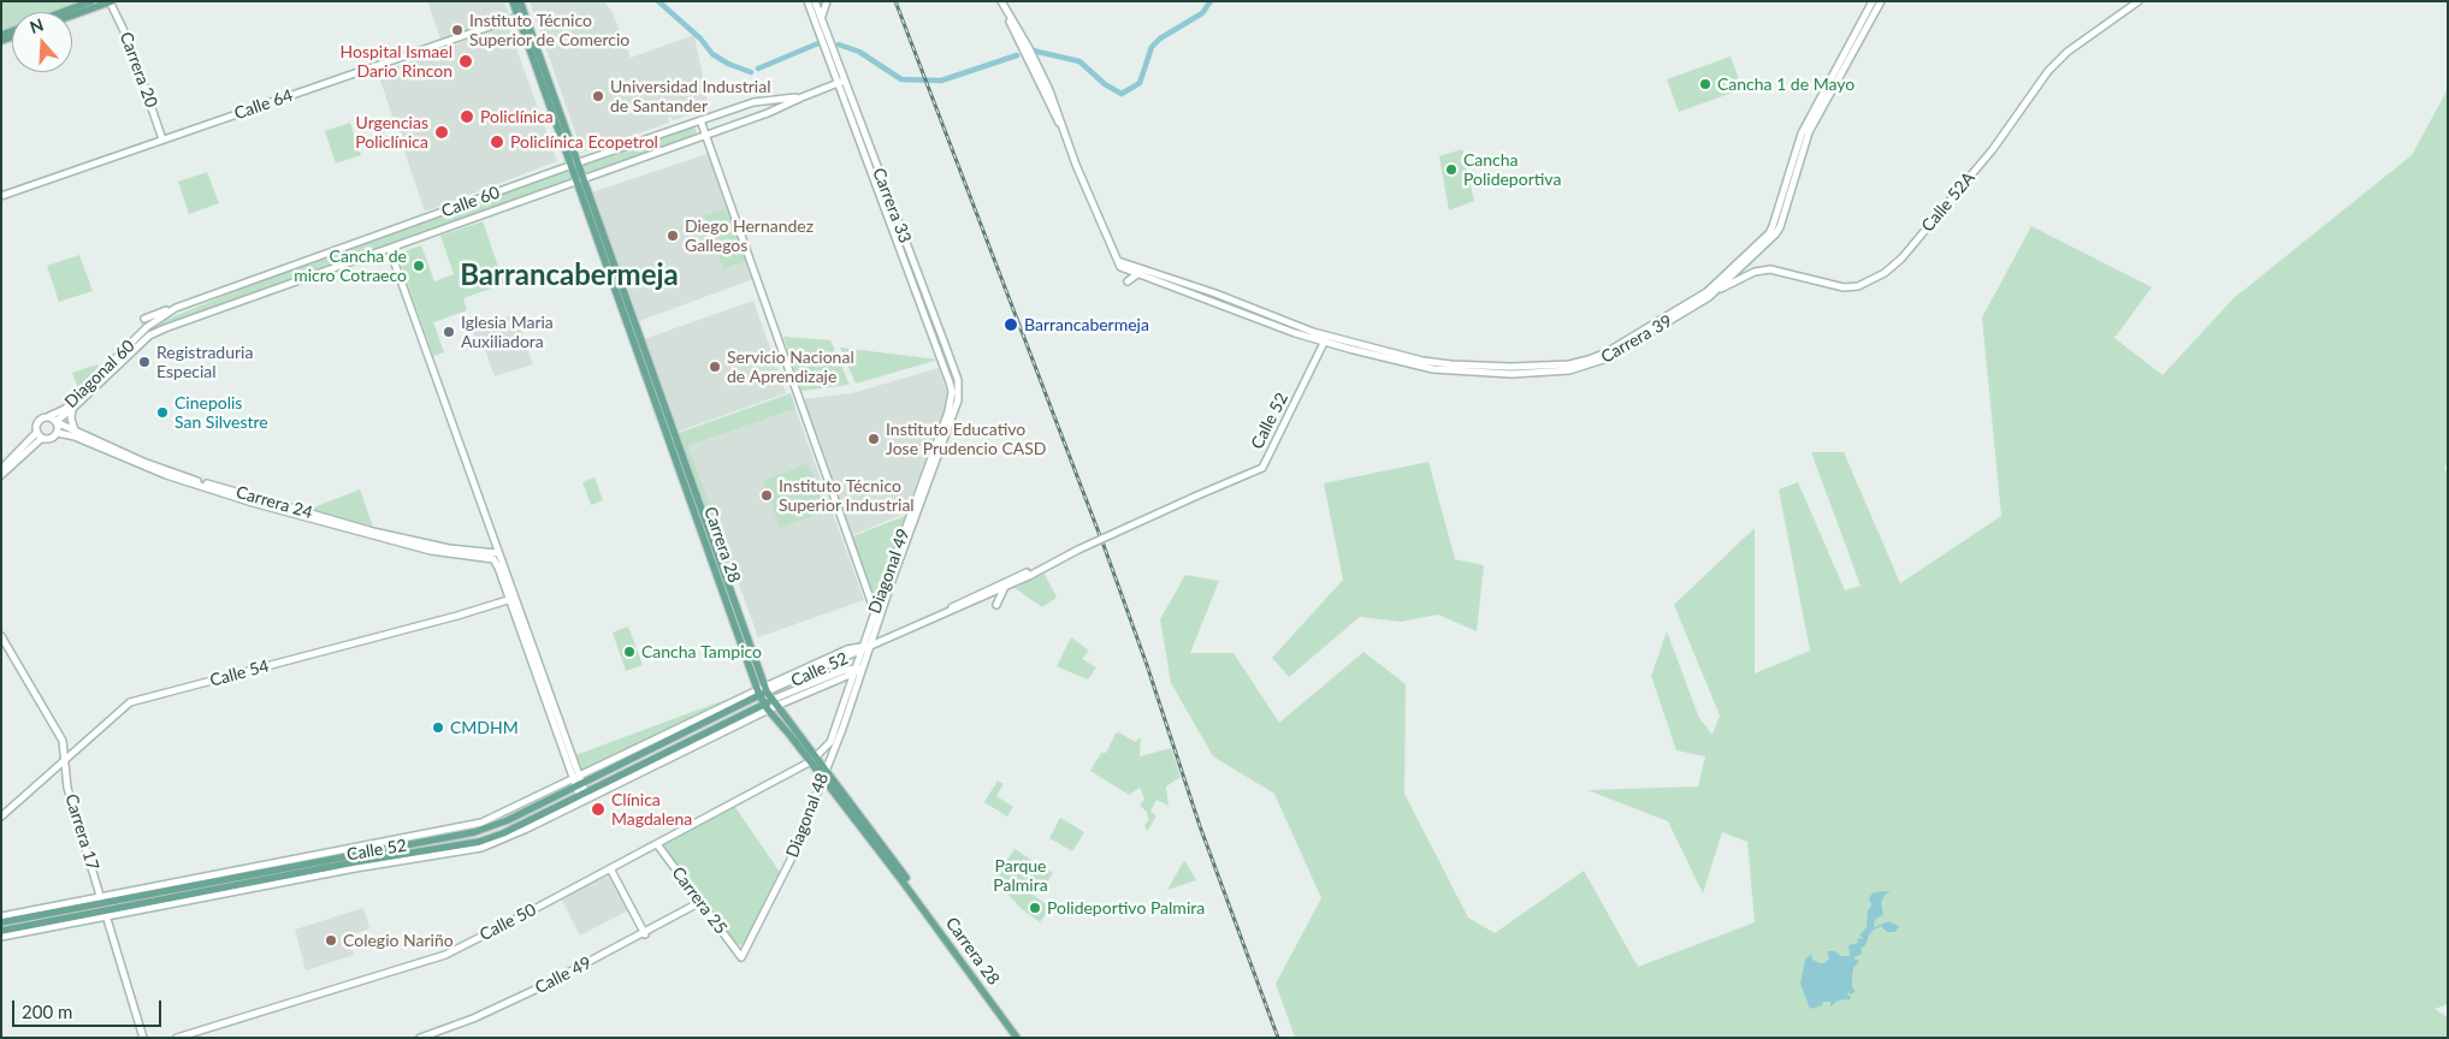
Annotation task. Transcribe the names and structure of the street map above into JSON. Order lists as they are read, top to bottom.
{
  "streets": {
    "main road": ["Calle 52", "Carrera 28"],
    "street": [
      "Carrera 20",
      "Calle 64",
      "Calle 60",
      "Calle 52A",
      "Carrera 33",
      "Carrera 39",
      "Diagonal 60",
      "Carrera 24",
      "Diagonal 49",
      "Calle 54",
      "Diagonal 48",
      "Carrera 17",
      "Carrera 25",
      "Calle 50",
      "Calle 49"
    ]
  },
  "crossings": [
    ["Carrera 20", "Calle 64"],
    ["Calle 64", "Carrera 28"],
    ["Calle 60", "Carrera 33"],
    ["Calle 60", "Diagonal 60"],
    ["Calle 60", "Carrera 28"],
    ["Calle 52A", "Carrera 39"],
    ["Carrera 33", "Diagonal 49"],
    ["Carrera 39", "Calle 52"],
    ["Diagonal 60", "Carrera 24"],
    ["Calle 52", "Carrera 28"],
    ["Calle 52", "Diagonal 49"],
    ["Calle 52", "Diagonal 48"],
    ["Calle 52", "Carrera 17"],
    ["Carrera 28", "Diagonal 48"],
    ["Carrera 28", "Calle 50"],
    ["Diagonal 49", "Diagonal 48"],
    ["Calle 54", "Carrera 17"],
    ["Diagonal 48", "Carrera 25"],
    ["Diagonal 48", "Calle 50"],
    ["Carrera 25", "Calle 50"],
    ["Carrera 25", "Calle 49"]
  ],
  "districts": ["Barrancabermeja"],
  "parks": ["Parque Palmira"],
  "places": [
    "Instituto Técnico Superior de Comercio",
    "Hospital Ismael Dario Rincon",
    "Cancha 1 de Mayo",
    "Universidad Industrial de Santander",
    "Policlínica",
    "Urgencias Policlínica",
    "Policlínica Ecopetrol",
    "Cancha Polideportiva",
    "Diego Hernandez Gallegos",
    "Cancha de micro Cotraeco",
    "Barrancabermeja",
    "Iglesia Maria Auxiliadora",
    "Registraduria Especial",
    "Servicio Nacional de Aprendizaje",
    "Cinepolis San Silvestre",
    "Instituto Educativo Jose Prudencio CASD",
    "Instituto Técnico Superior Industrial",
    "Cancha Tampico",
    "CMDHM",
    "Clínica Magdalena",
    "Polideportivo Palmira",
    "Colegio Nariño"
  ],
  "scale_bar": "200 m",
  "north": "top"
}
